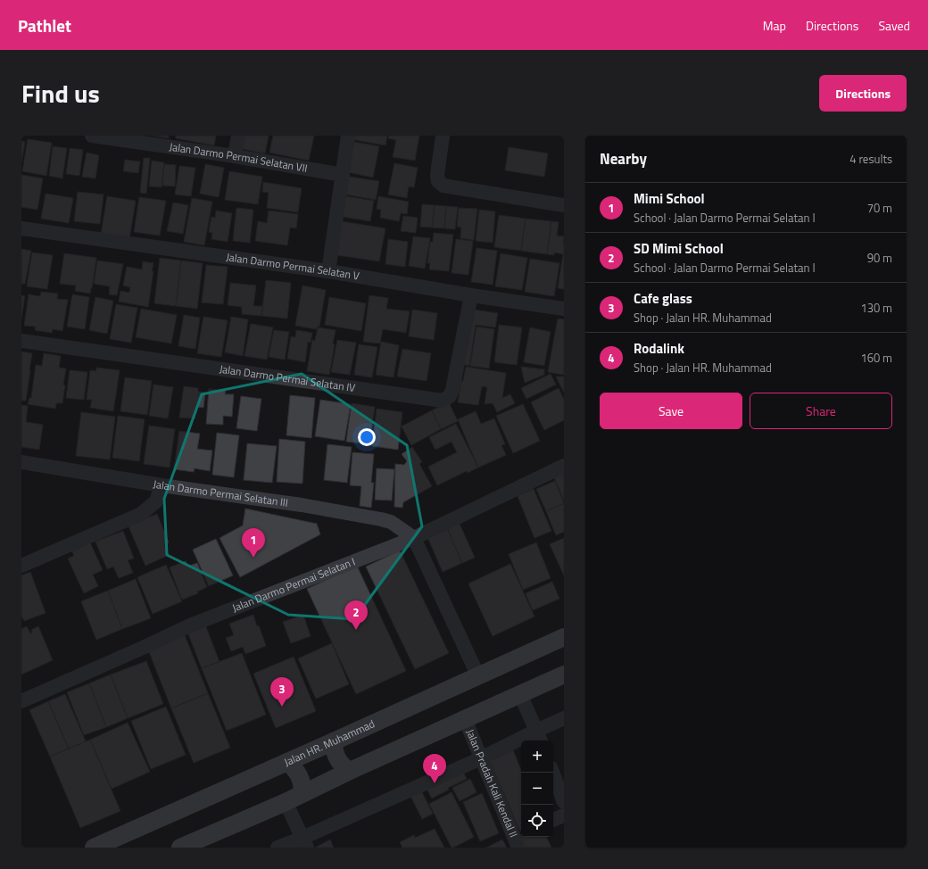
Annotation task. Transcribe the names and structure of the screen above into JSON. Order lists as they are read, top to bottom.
{
  "streets": {
    "main road": ["Jalan HR. Muhammad"],
    "street": [
      "Jalan Darmo Permai Selatan VII",
      "Jalan Darmo Permai Selatan V",
      "Jalan Darmo Permai Selatan IV",
      "Jalan Darmo Permai Selatan III",
      "Jalan Darmo Permai Selatan I",
      "Jalan Pradah Kali Kendal II"
    ]
  },
  "crossings": [
    ["Jalan Darmo Permai Selatan V", "Jalan Darmo Permai Selatan IV"],
    ["Jalan Darmo Permai Selatan III", "Jalan Darmo Permai Selatan I"]
  ],
  "page": {
    "header": "Pathlet",
    "nav": ["Map", "Directions", "Saved"],
    "title": "Find us",
    "buttons": [
      "Directions",
      ["Save", "Share"]
    ],
    "heading": ["Nearby", "4 results"],
    "list": [
      {
        "mark": "1",
        "name": "Mimi School",
        "note": "School · Jalan Darmo Permai Selatan I",
        "value": "70 m"
      },
      {
        "mark": "2",
        "name": "SD Mimi School",
        "note": "School · Jalan Darmo Permai Selatan I",
        "value": "90 m"
      },
      {
        "mark": "3",
        "name": "Cafe glass",
        "note": "Shop · Jalan HR. Muhammad",
        "value": "130 m"
      },
      {
        "mark": "4",
        "name": "Rodalink",
        "note": "Shop · Jalan HR. Muhammad",
        "value": "160 m"
      }
    ],
    "pins": [
      "1",
      "2",
      "3",
      "4"
    ],
    "map_buttons": ["+", "−"]
  }
}
